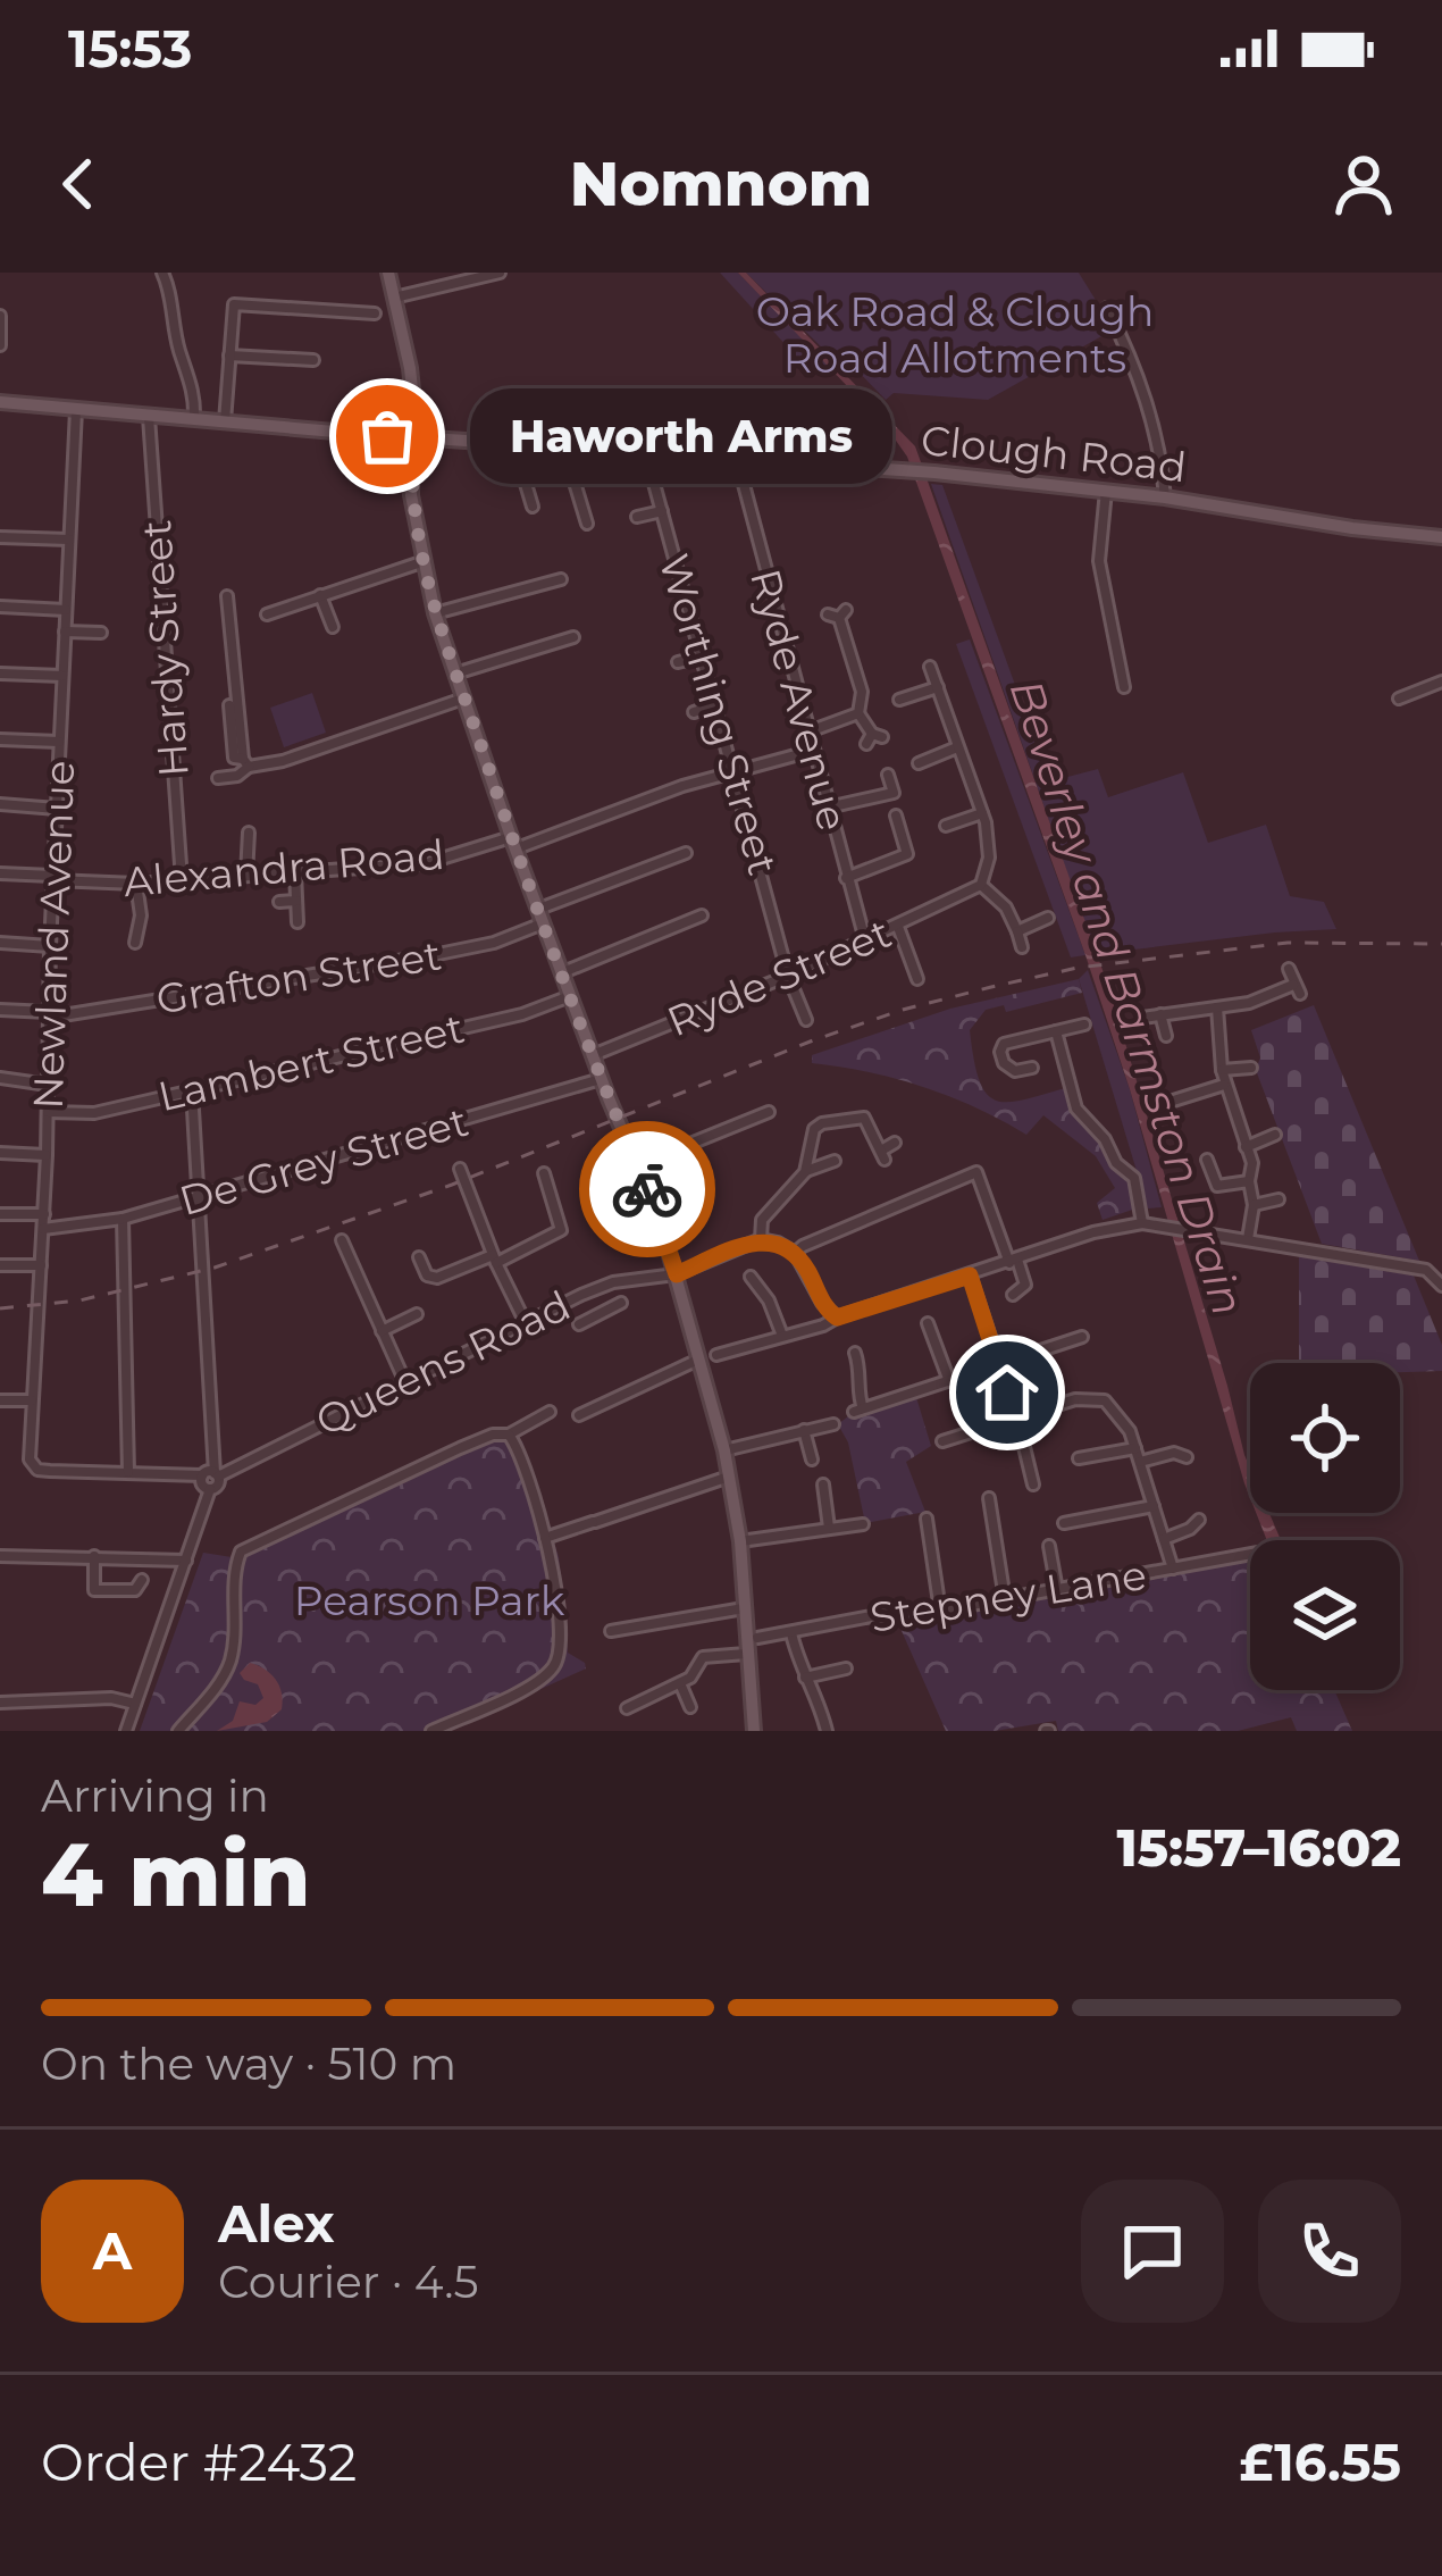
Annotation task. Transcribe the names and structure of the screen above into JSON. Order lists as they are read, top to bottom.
{
  "streets": {
    "main road": ["Clough Road"],
    "street": [
      "Hardy Street",
      "Ryde Avenue",
      "Worthing Street",
      "Alexandra Road",
      "Newland Avenue",
      "Grafton Street",
      "Ryde Street",
      "Lambert Street",
      "De Grey Street",
      "Queens Road",
      "Stepney Lane"
    ]
  },
  "crossings": [
    ["Clough Road", "Hardy Street"],
    ["Clough Road", "Ryde Avenue"],
    ["Clough Road", "Worthing Street"],
    ["Clough Road", "Newland Avenue"],
    ["Hardy Street", "Alexandra Road"],
    ["Ryde Avenue", "Alexandra Road"],
    ["Ryde Avenue", "Ryde Street"],
    ["Worthing Street", "Alexandra Road"],
    ["Worthing Street", "Ryde Street"],
    ["Alexandra Road", "Newland Avenue"],
    ["Newland Avenue", "Grafton Street"],
    ["Newland Avenue", "Lambert Street"],
    ["Newland Avenue", "De Grey Street"],
    ["Newland Avenue", "Queens Road"]
  ],
  "water": ["Beverley and Barmston Drain"],
  "parks": ["Oak Road & Clough Road Allotments", "Pearson Park"],
  "places": ["Haworth Arms"],
  "page": {
    "status": "15:53",
    "header": "Nomnom",
    "bubble": "Haworth Arms",
    "heading": ["4 min", "Arriving in", "15:57–16:02"],
    "panel": [
      "Alex",
      "Courier · 4.5",
      "Order #2432",
      "£16.55"
    ],
    "bar": "On the way · 510 m",
    "round": "A"
  }
}
